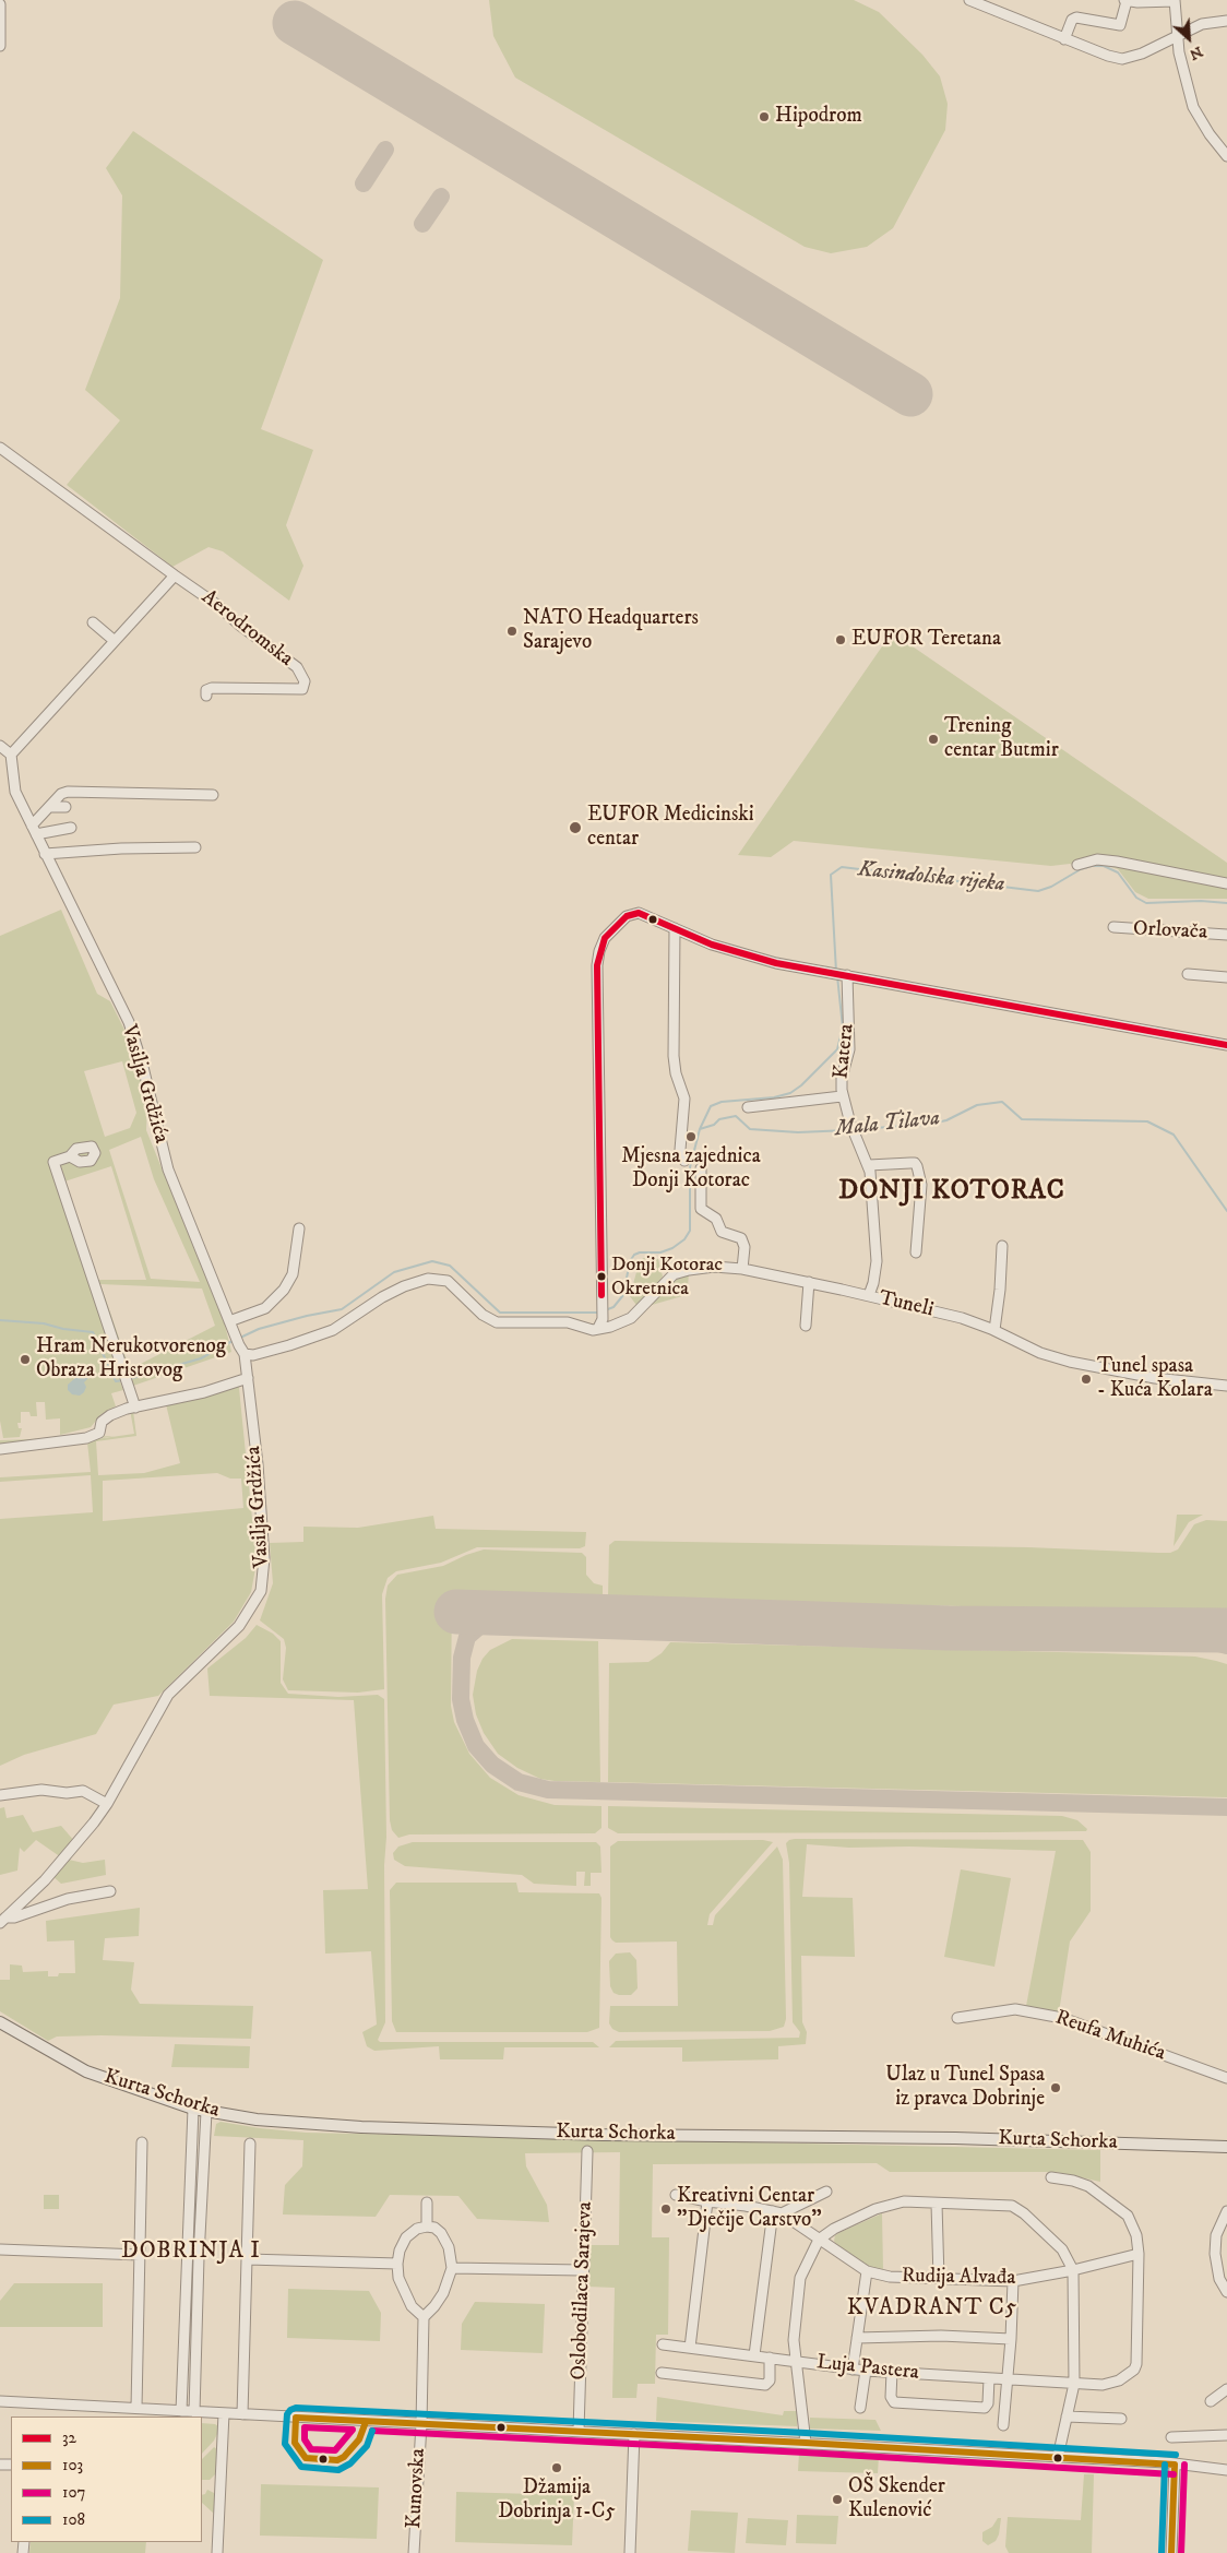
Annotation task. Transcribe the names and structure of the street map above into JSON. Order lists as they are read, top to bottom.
{
  "streets": {
    "main road": ["Kurta Schorka"],
    "street": [
      "Aerodromska",
      "Orlovača",
      "Katera",
      "Vasilja Grdžića",
      "Tuneli",
      "Reufa Muhića",
      "Rudija Alvađa",
      "Oslobodilaca Sarajeva",
      "Luja Pastera",
      "Kunovska"
    ]
  },
  "crossings": [
    ["Katera", "Tuneli"],
    ["Rudija Alvađa", "Luja Pastera"]
  ],
  "districts": ["DONJI KOTORAC", "DOBRINJA I", "KVADRANT C5"],
  "water": ["Kasindolska rijeka", "Mala Tilava"],
  "places": [
    "Hipodrom",
    "NATO Headquarters Sarajevo",
    "EUFOR Teretana",
    "Trening centar Butmir",
    "EUFOR Medicinski centar",
    "Mjesna zajednica Donji Kotorac",
    "Donji Kotorac Okretnica",
    "Hram Nerukotvorenog Obraza Hristovog",
    "Tunel spasa - Kuća Kolara",
    "Ulaz u Tunel Spasa iz pravca Dobrinje",
    "Kreativni Centar \"Dječije Carstvo\"",
    "Džamija Dobrinja 1-C5",
    "OŠ Skender Kulenović"
  ],
  "lines": [
    "transit line 32",
    "transit line 108",
    "transit line 103",
    "transit line 107"
  ],
  "legend": [
    "32",
    "103",
    "107",
    "108"
  ],
  "north": "bottom right"
}
